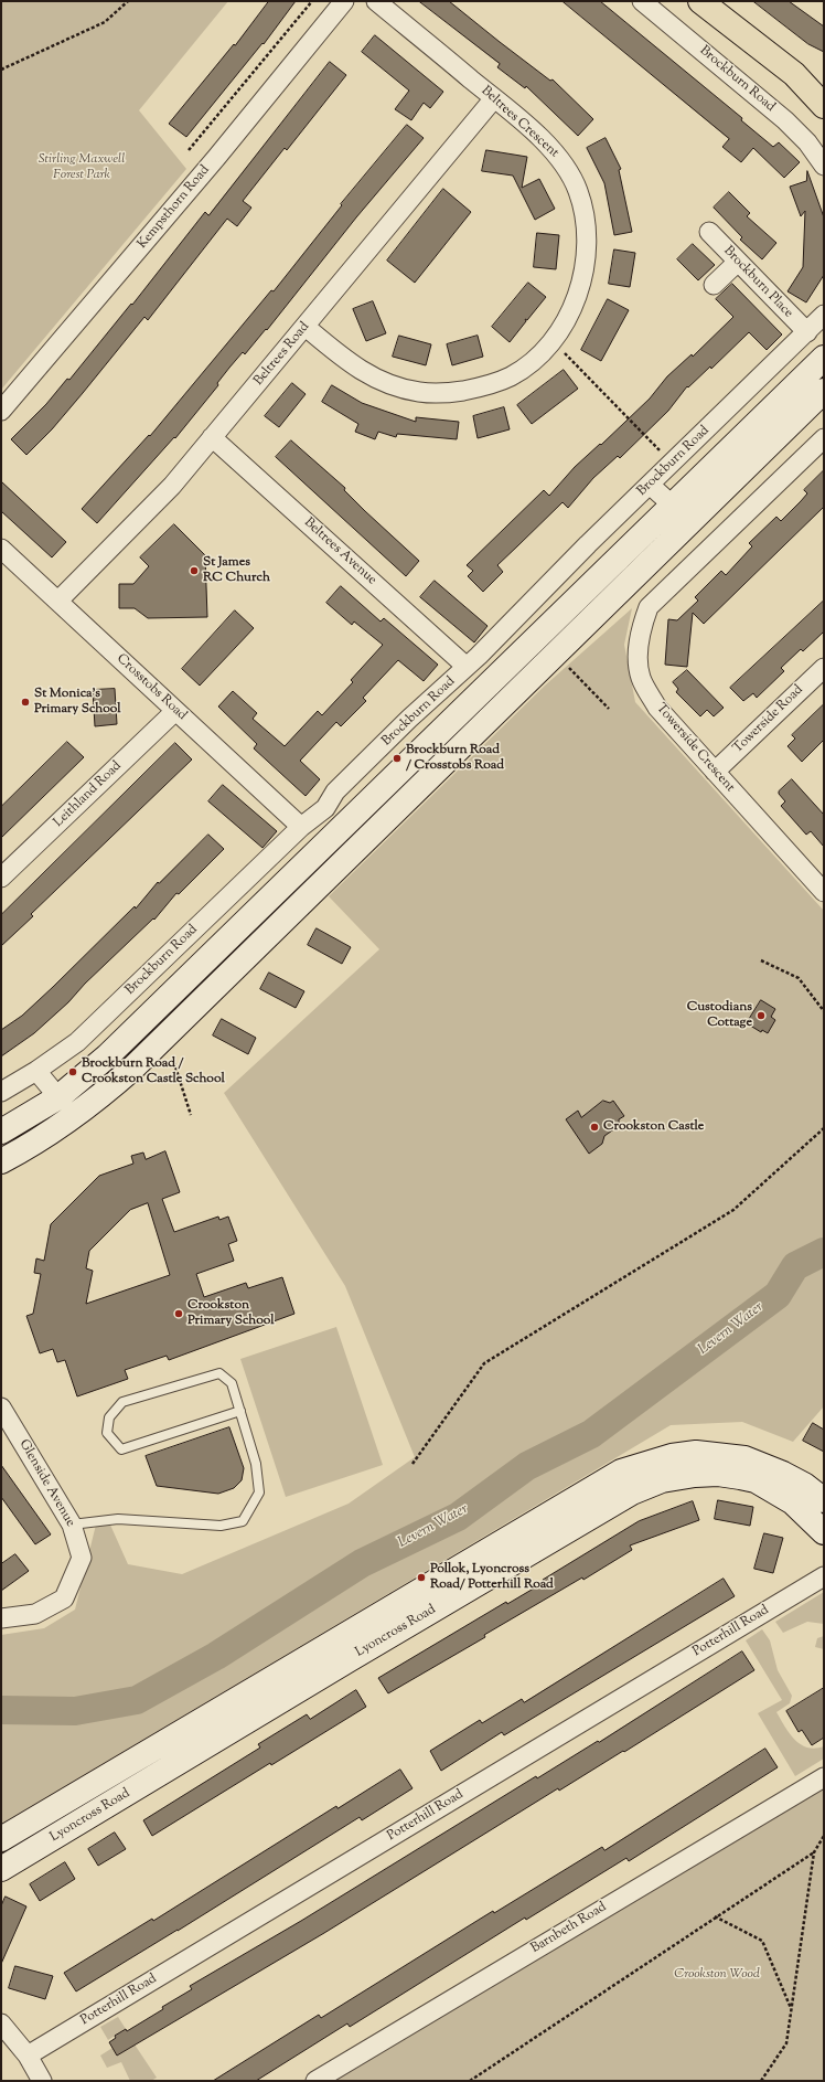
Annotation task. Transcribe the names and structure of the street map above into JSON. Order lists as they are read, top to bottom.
{
  "streets": {
    "street": [
      "Brockburn Road",
      "Beltrees Crescent",
      "Kempsthorn Road",
      "Brockburn Place",
      "Beltrees Road",
      "Beltrees Avenue",
      "Crosstobs Road",
      "Towerside Road",
      "Towerside Crescent",
      "Leithland Road",
      "Glenside Avenue",
      "Lyoncross Road",
      "Potterhill Road",
      "Barnbeth Road"
    ]
  },
  "crossings": [
    ["Brockburn Road", "Brockburn Place"],
    ["Brockburn Road", "Beltrees Avenue"],
    ["Brockburn Road", "Crosstobs Road"],
    ["Beltrees Crescent", "Beltrees Road"],
    ["Beltrees Road", "Beltrees Avenue"],
    ["Beltrees Road", "Crosstobs Road"],
    ["Crosstobs Road", "Leithland Road"],
    ["Towerside Road", "Towerside Crescent"]
  ],
  "water": ["Levern Water"],
  "parks": ["Stirling Maxwell Forest Park", "Crookston Wood"],
  "places": [
    "St James RC Church",
    "St Monica's Primary School",
    "Brockburn Road / Crosstobs Road",
    "Custodians Cottage",
    "Brockburn Road / Crookston Castle School",
    "Crookston Castle",
    "Crookston Primary School",
    "Pollok, Lyoncross Road/ Potterhill Road"
  ]
}
